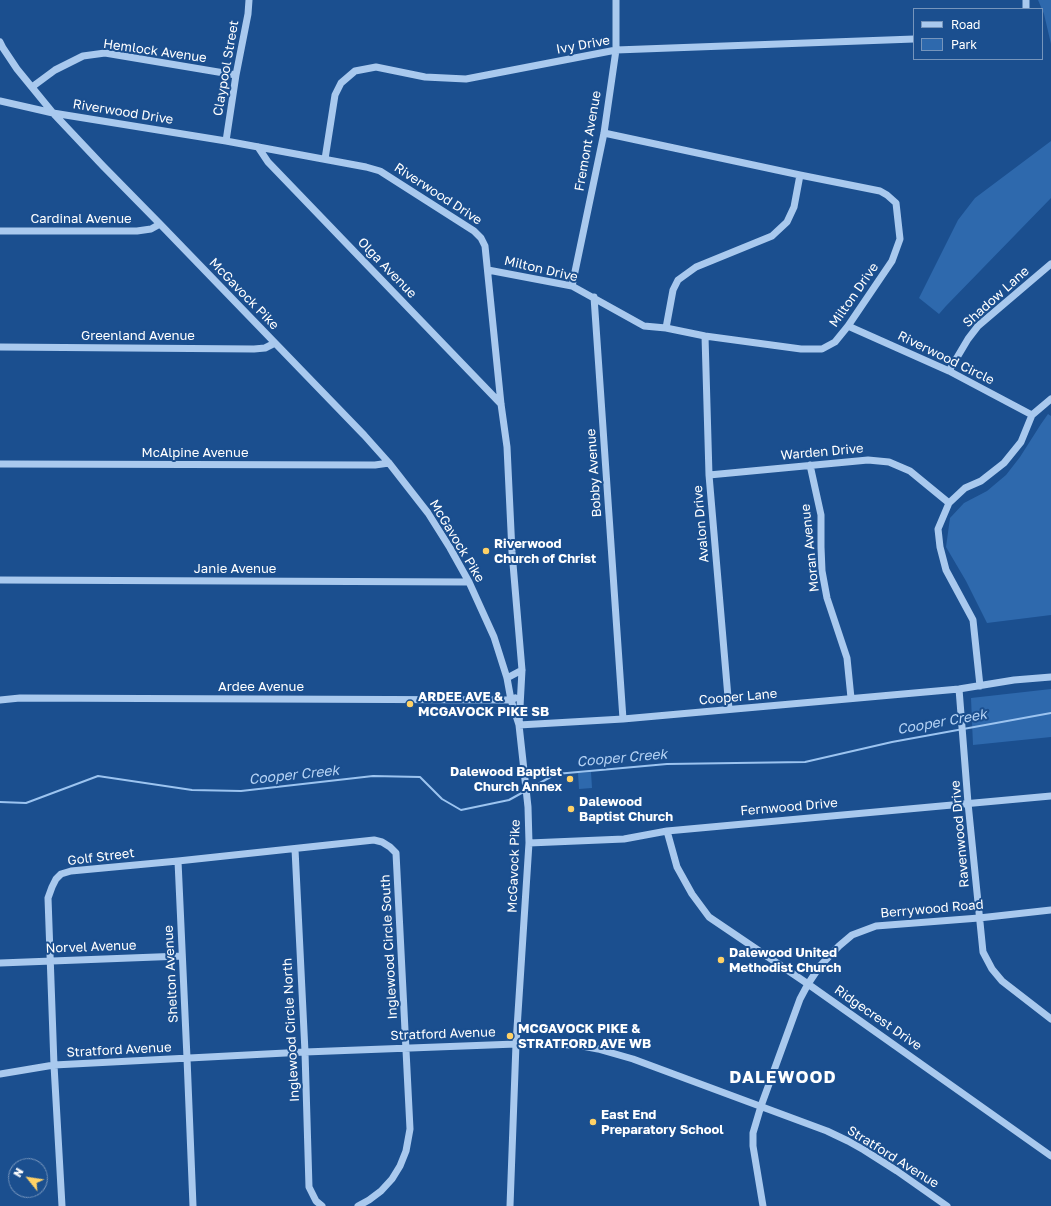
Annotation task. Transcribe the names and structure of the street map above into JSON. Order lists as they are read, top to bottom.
{
  "streets": {
    "street": [
      "Ivy Drive",
      "Hemlock Avenue",
      "Claypool Street",
      "Riverwood Drive",
      "Fremont Avenue",
      "Cardinal Avenue",
      "Olga Avenue",
      "Milton Drive",
      "McGavock Pike",
      "Shadow Lane",
      "Greenland Avenue",
      "Riverwood Circle",
      "Warden Drive",
      "McAlpine Avenue",
      "Bobby Avenue",
      "Avalon Drive",
      "Moran Avenue",
      "Janie Avenue",
      "Ardee Avenue",
      "Cooper Lane",
      "Fernwood Drive",
      "Ravenwood Drive",
      "Golf Street",
      "Berrywood Road",
      "Norvel Avenue",
      "Inglewood Circle South",
      "Shelton Avenue",
      "Ridgecrest Drive",
      "Inglewood Circle North",
      "Stratford Avenue"
    ]
  },
  "crossings": [
    ["Ivy Drive", "Riverwood Drive"],
    ["Ivy Drive", "Fremont Avenue"],
    ["Hemlock Avenue", "Claypool Street"],
    ["Hemlock Avenue", "McGavock Pike"],
    ["Claypool Street", "Riverwood Drive"],
    ["Riverwood Drive", "Olga Avenue"],
    ["Riverwood Drive", "Milton Drive"],
    ["Riverwood Drive", "McGavock Pike"],
    ["Riverwood Drive", "Ardee Avenue"],
    ["Riverwood Drive", "Cooper Lane"],
    ["Fremont Avenue", "Milton Drive"],
    ["Cardinal Avenue", "McGavock Pike"],
    ["Milton Drive", "Riverwood Circle"],
    ["Milton Drive", "Bobby Avenue"],
    ["Milton Drive", "Avalon Drive"],
    ["McGavock Pike", "Greenland Avenue"],
    ["McGavock Pike", "McAlpine Avenue"],
    ["McGavock Pike", "Janie Avenue"],
    ["McGavock Pike", "Ardee Avenue"],
    ["McGavock Pike", "Cooper Lane"],
    ["McGavock Pike", "Fernwood Drive"],
    ["McGavock Pike", "Stratford Avenue"],
    ["Shadow Lane", "Riverwood Circle"],
    ["Warden Drive", "Avalon Drive"],
    ["Warden Drive", "Moran Avenue"],
    ["Bobby Avenue", "Cooper Lane"],
    ["Avalon Drive", "Cooper Lane"],
    ["Moran Avenue", "Cooper Lane"],
    ["Cooper Lane", "Ravenwood Drive"],
    ["Fernwood Drive", "Ravenwood Drive"],
    ["Fernwood Drive", "Ridgecrest Drive"],
    ["Ravenwood Drive", "Berrywood Road"],
    ["Golf Street", "Norvel Avenue"],
    ["Golf Street", "Inglewood Circle South"],
    ["Golf Street", "Shelton Avenue"],
    ["Golf Street", "Inglewood Circle North"],
    ["Golf Street", "Stratford Avenue"],
    ["Berrywood Road", "Ridgecrest Drive"],
    ["Berrywood Road", "Stratford Avenue"],
    ["Norvel Avenue", "Shelton Avenue"],
    ["Inglewood Circle South", "Stratford Avenue"],
    ["Shelton Avenue", "Stratford Avenue"],
    ["Inglewood Circle North", "Stratford Avenue"]
  ],
  "districts": ["DALEWOOD"],
  "water": ["Cooper Creek"],
  "places": [
    "Riverwood Church of Christ",
    "ARDEE AVE & MCGAVOCK PIKE SB",
    "Dalewood Baptist Church Annex",
    "Dalewood Baptist Church",
    "Dalewood United Methodist Church",
    "MCGAVOCK PIKE & STRATFORD AVE WB",
    "East End Preparatory School"
  ],
  "legend": ["Road", "Park"],
  "north": "top left"
}
